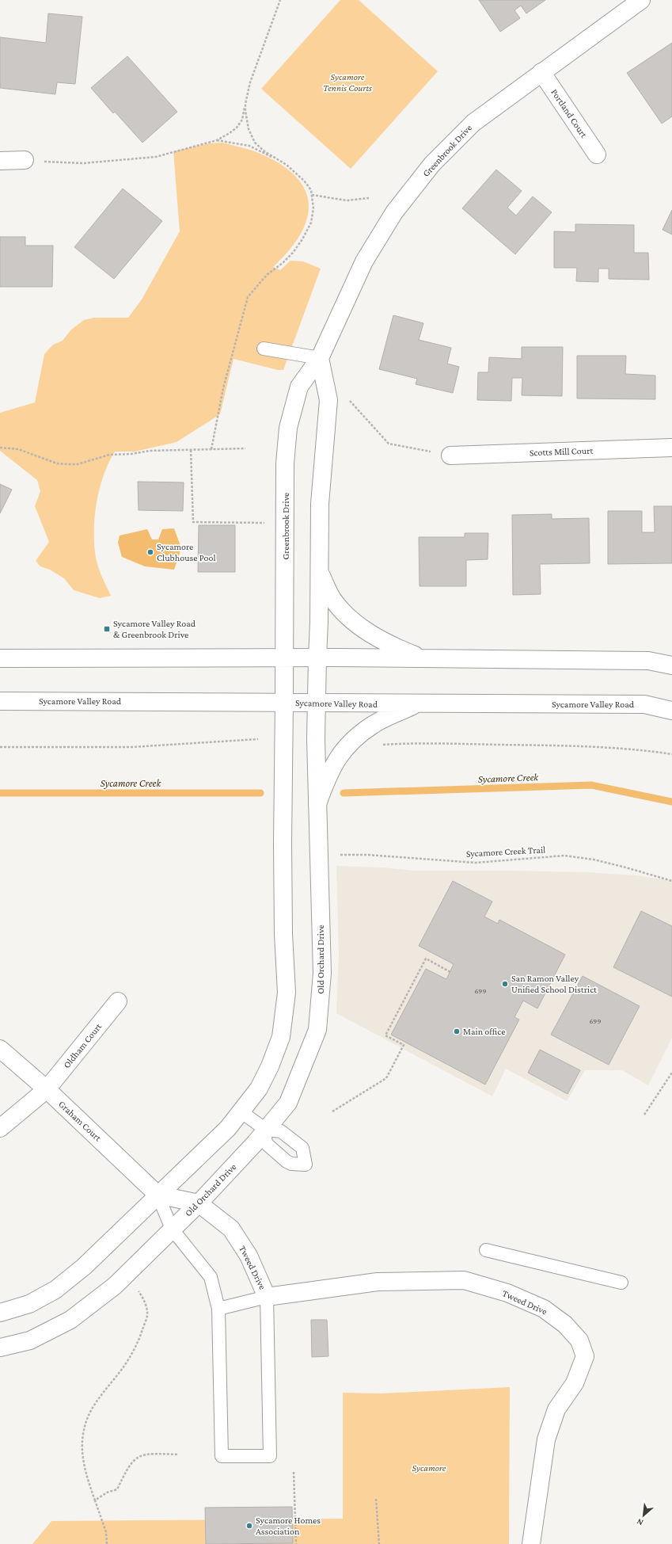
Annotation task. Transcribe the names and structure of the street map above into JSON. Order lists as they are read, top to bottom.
{
  "streets": {
    "street": [
      "Portland Court",
      "Greenbrook Drive",
      "Scotts Mill Court",
      "Sycamore Valley Road",
      "Old Orchard Drive",
      "Oldham Court",
      "Graham Court",
      "Tweed Drive"
    ],
    "path": ["Sycamore Creek Trail"]
  },
  "crossings": [
    ["Portland Court", "Greenbrook Drive"],
    ["Greenbrook Drive", "Sycamore Valley Road"],
    ["Sycamore Valley Road", "Old Orchard Drive"],
    ["Sycamore Creek Trail", "Old Orchard Drive"],
    ["Old Orchard Drive", "Tweed Drive"],
    ["Oldham Court", "Graham Court"],
    ["Graham Court", "Tweed Drive"]
  ],
  "water": ["Sycamore Creek"],
  "parks": ["Sycamore Tennis Courts", "Sycamore"],
  "places": {
    "other": [
      "Sycamore Clubhouse Pool",
      "San Ramon Valley Unified School District",
      "Main office",
      "Sycamore Homes Association"
    ],
    "transit": ["Sycamore Valley Road & Greenbrook Drive"]
  },
  "house_numbers": ["699", "699"],
  "north": "bottom left"
}
